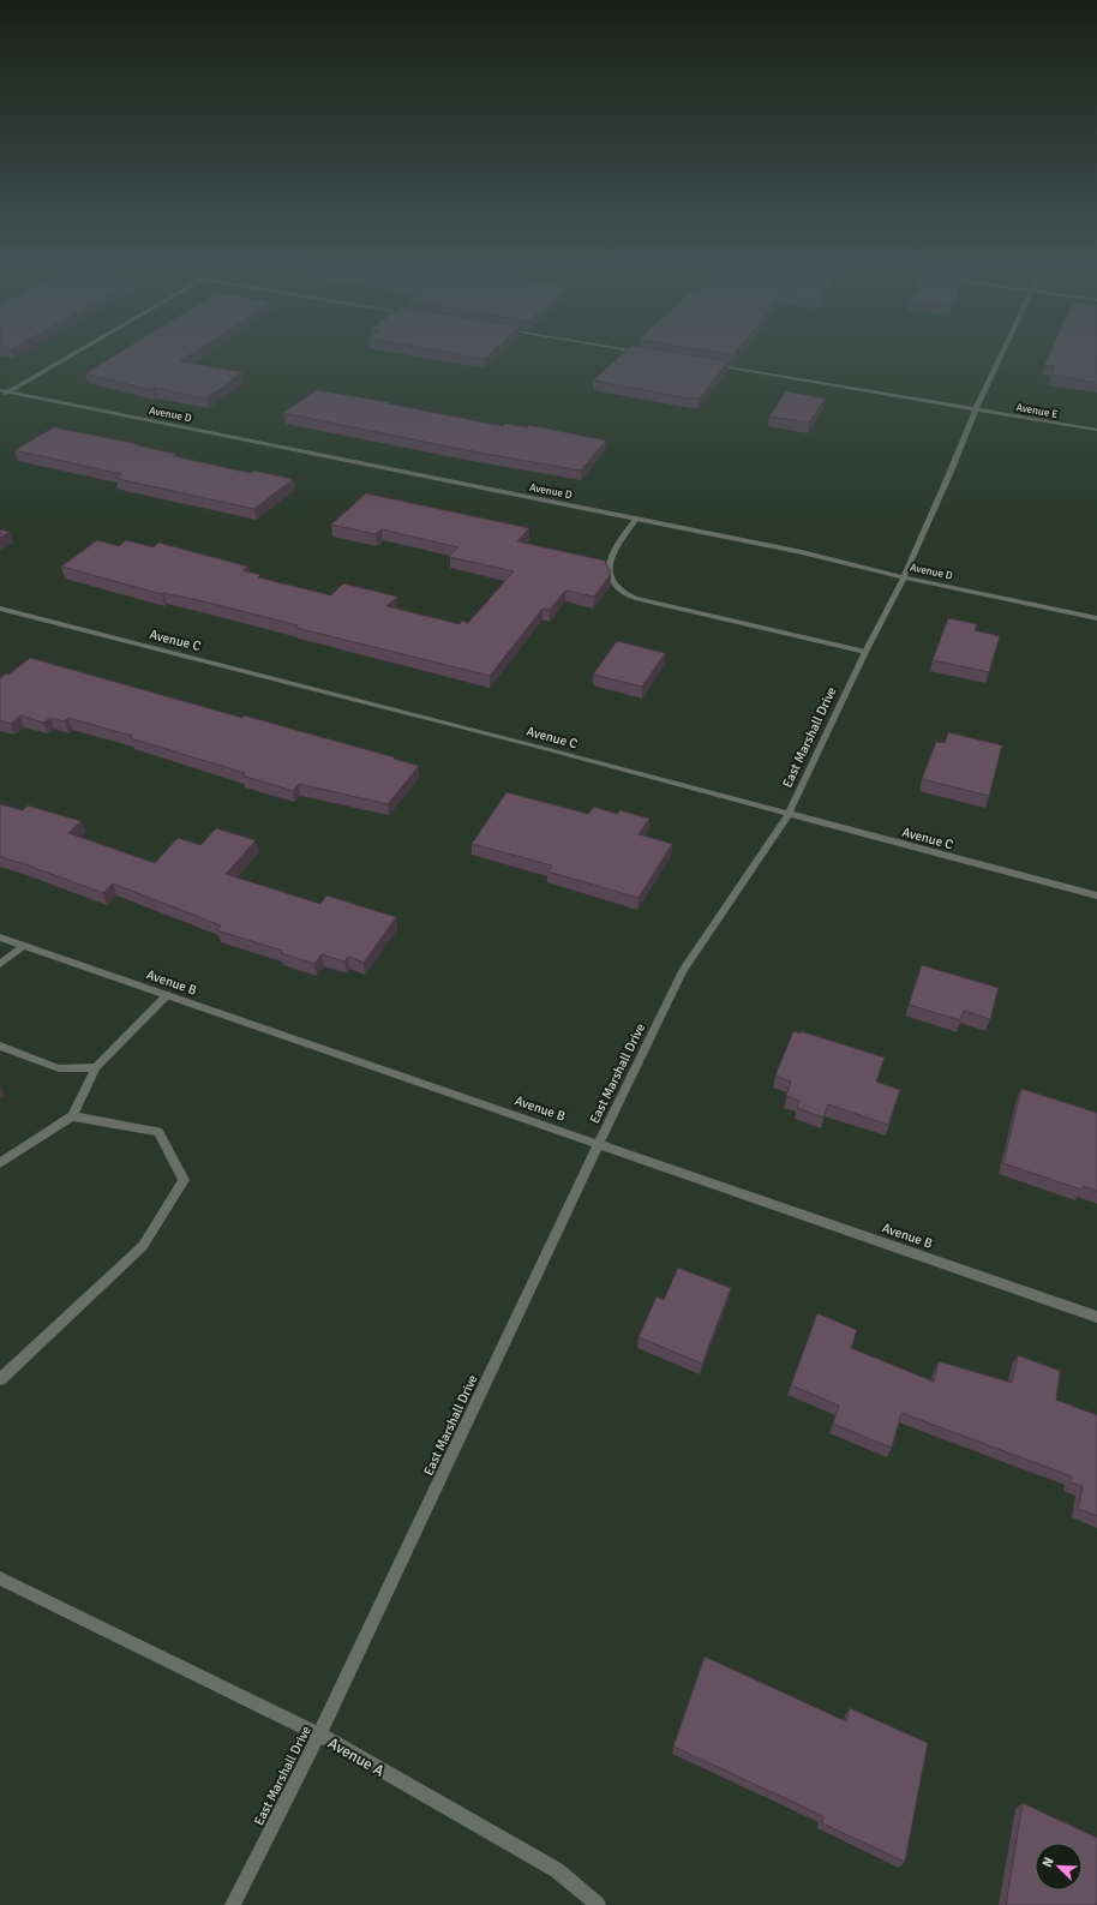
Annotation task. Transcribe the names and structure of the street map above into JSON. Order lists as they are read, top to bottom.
{
  "streets": {
    "street": [
      "Avenue E",
      "Avenue D",
      "Avenue C",
      "East Marshall Drive",
      "Avenue B",
      "Avenue A"
    ]
  },
  "crossings": [
    ["Avenue E", "East Marshall Drive"],
    ["Avenue D", "East Marshall Drive"],
    ["Avenue C", "East Marshall Drive"],
    ["East Marshall Drive", "Avenue B"],
    ["East Marshall Drive", "Avenue A"]
  ],
  "north": "top left"
}
